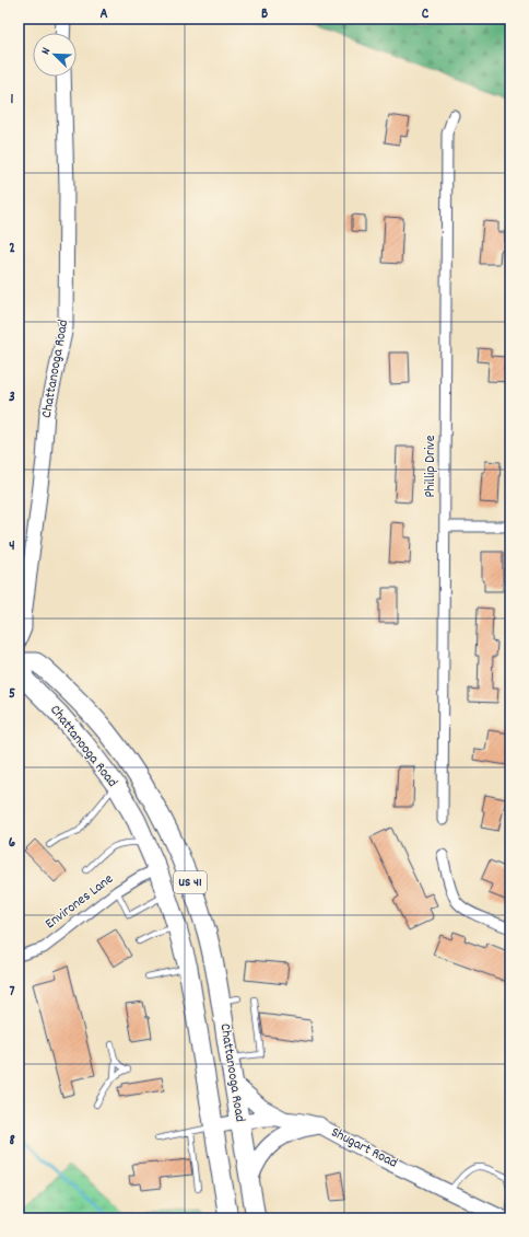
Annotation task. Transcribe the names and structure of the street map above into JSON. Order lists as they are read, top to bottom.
{
  "streets": {
    "highway": ["Chattanooga Road", "US 41"],
    "street": ["Phillip Drive", "Environes Lane", "Shugart Road"]
  },
  "crossings": [
    ["Chattanooga Road", "Environes Lane"],
    ["Chattanooga Road", "Shugart Road"]
  ],
  "north": "top left",
  "grid": {
    "columns": ["A", "B", "C"],
    "rows": [
      "1",
      "2",
      "3",
      "4",
      "5",
      "6",
      "7",
      "8"
    ]
  }
}
